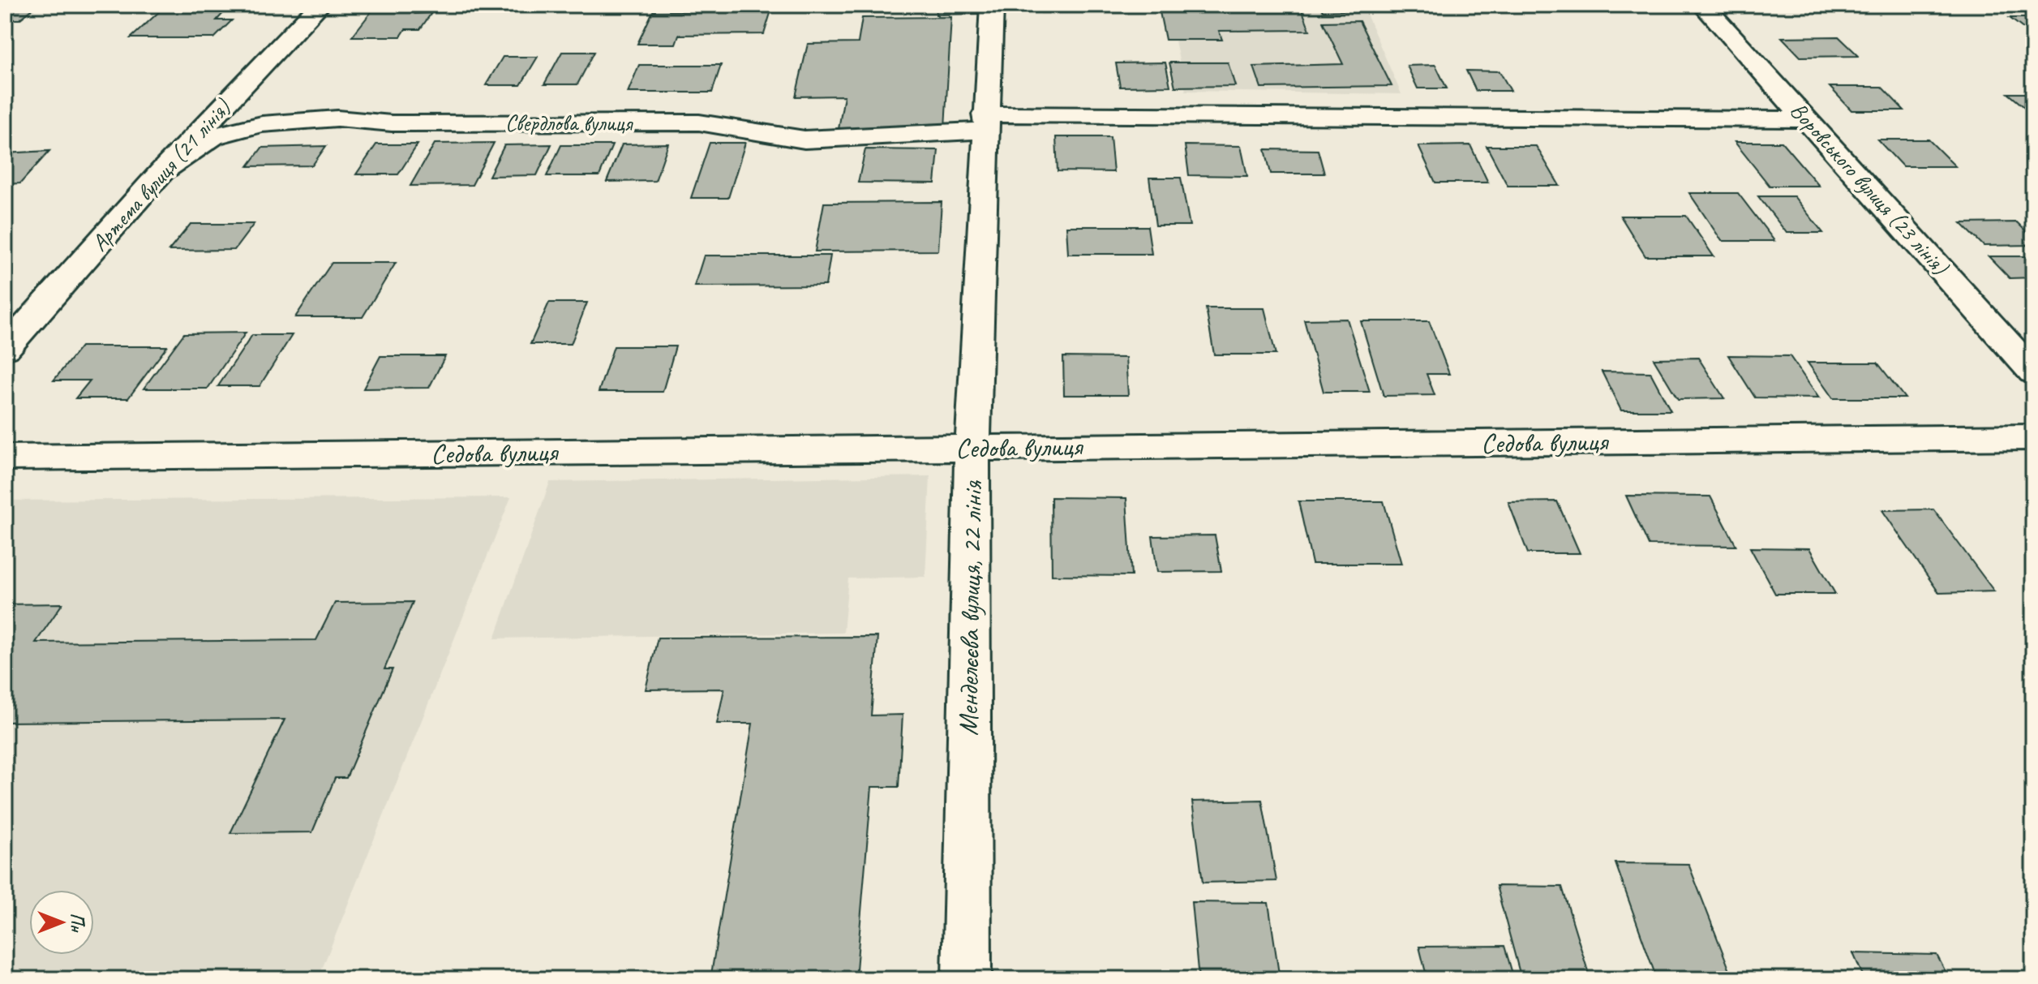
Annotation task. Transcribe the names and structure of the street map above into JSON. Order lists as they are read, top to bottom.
{
  "streets": {
    "street": [
      "Свердлова вулиця",
      "Артема вулиця (21 лiнiя)",
      "Воровського вулиця (23 лiнiя)",
      "Седова вулиця",
      "Менделєєва вулиця, 22 лінія"
    ]
  },
  "crossings": [
    ["Свердлова вулиця", "Артема вулиця (21 лiнiя)"],
    ["Свердлова вулиця", "Воровського вулиця (23 лiнiя)"],
    ["Свердлова вулиця", "Менделєєва вулиця, 22 лінія"],
    ["Седова вулиця", "Менделєєва вулиця, 22 лінія"]
  ],
  "north": "right"
}
